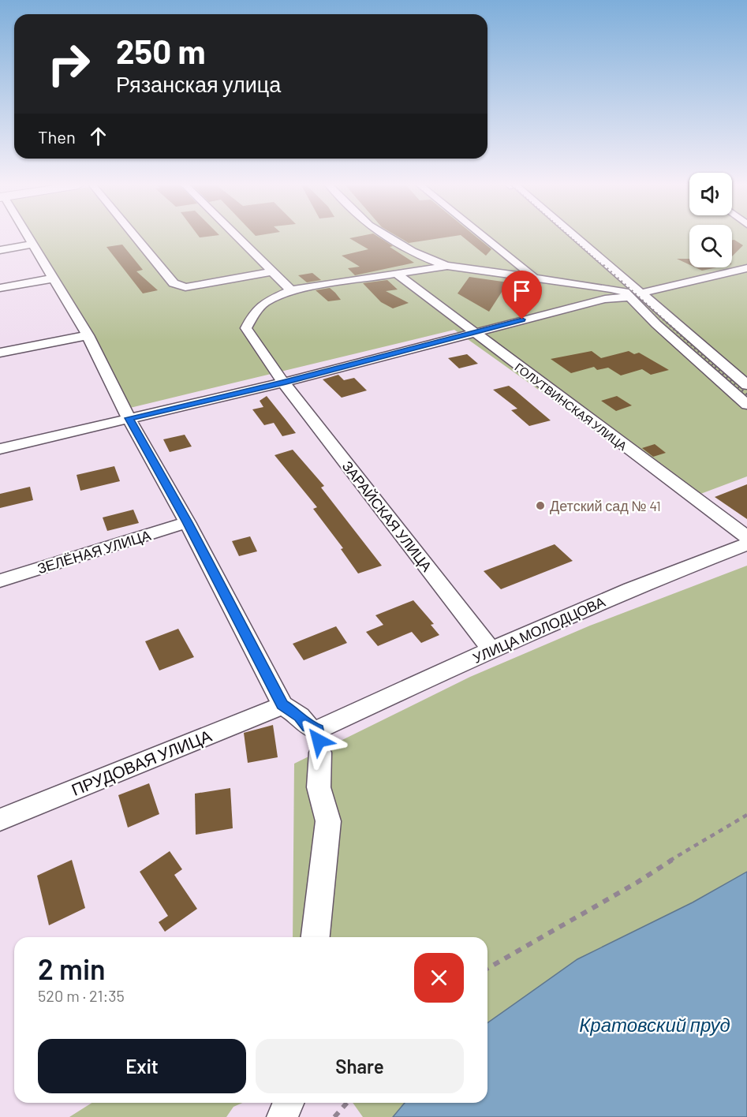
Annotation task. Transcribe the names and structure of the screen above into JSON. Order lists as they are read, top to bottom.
{
  "streets": {
    "street": [
      "ГОЛУТВИНСКАЯ УЛИЦА",
      "ЗАРАЙСКАЯ УЛИЦА",
      "ЗЕЛЁНАЯ УЛИЦА",
      "УЛИЦА МОЛОДЦОВА",
      "ПРУДОВАЯ УЛИЦА"
    ]
  },
  "crossings": [
    ["ЗАРАЙСКАЯ УЛИЦА", "УЛИЦА МОЛОДЦОВА"]
  ],
  "water": ["Кратовский пруд"],
  "places": ["Детский сад № 41"],
  "page": {
    "turn": ["250 m", "Рязанская улица"],
    "then": "Then",
    "heading": ["2 min", "520 m · 21:35"],
    "buttons": ["Exit", "Share"]
  }
}
